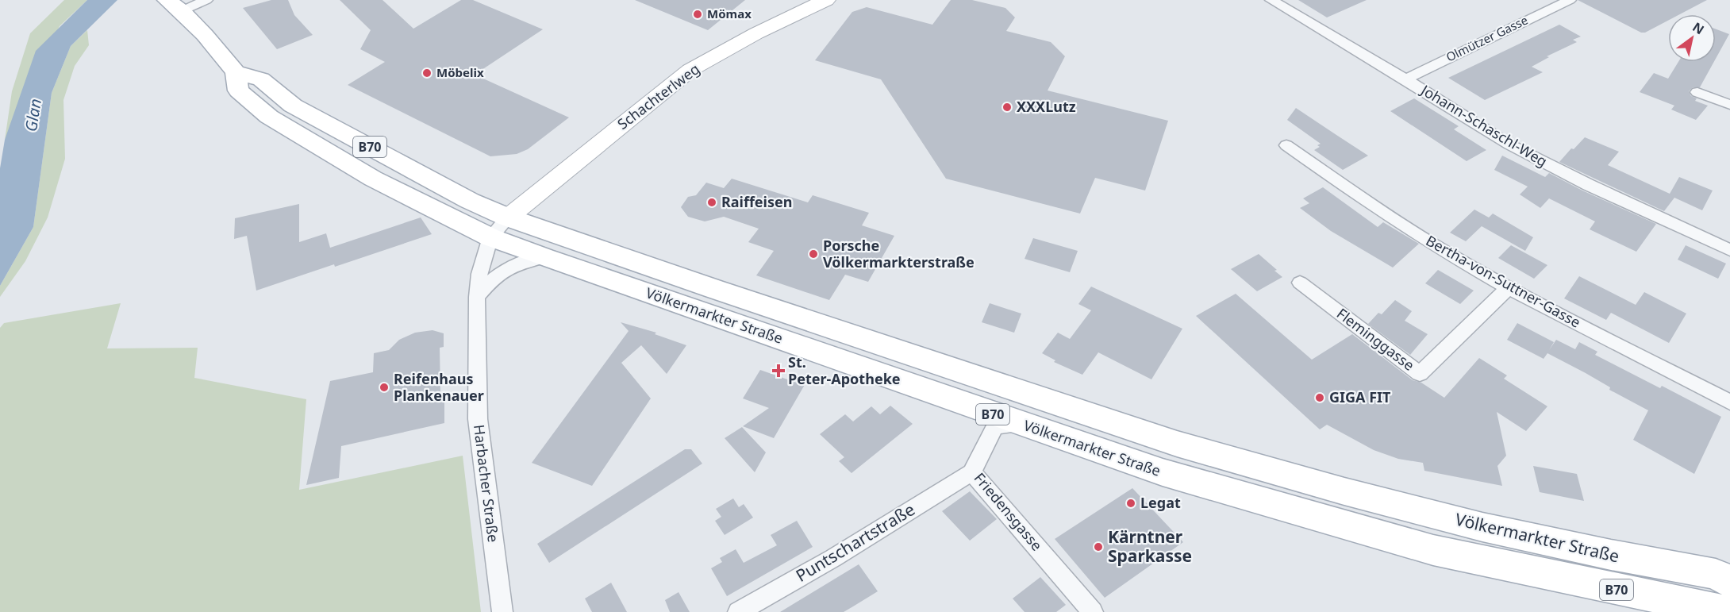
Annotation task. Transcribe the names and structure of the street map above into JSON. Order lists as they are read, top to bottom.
{
  "streets": {
    "main road": ["B70", "Völkermarkter Straße"],
    "street": [
      "Olmützer Gasse",
      "Schachterlweg",
      "Johann-Schaschl-Weg",
      "Bertha-von-Suttner-Gasse",
      "Fleminggasse",
      "Harbacher Straße",
      "Friedensgasse",
      "Puntschartstraße"
    ]
  },
  "crossings": [
    ["Olmützer Gasse", "Johann-Schaschl-Weg"],
    ["Schachterlweg", "Völkermarkter Straße"],
    ["Schachterlweg", "Harbacher Straße"],
    ["Bertha-von-Suttner-Gasse", "Fleminggasse"],
    ["Völkermarkter Straße", "Harbacher Straße"],
    ["Völkermarkter Straße", "Friedensgasse"],
    ["Friedensgasse", "Puntschartstraße"]
  ],
  "water": ["Glan"],
  "places": {
    "other": [
      "Mömax",
      "Möbelix",
      "XXXLutz",
      "Raiffeisen",
      "Porsche Völkermarkterstraße",
      "Reifenhaus Plankenauer",
      "GIGA FIT",
      "Legat",
      "Kärntner Sparkasse"
    ],
    "health": ["St. Peter-Apotheke"]
  },
  "north": "top right"
}
